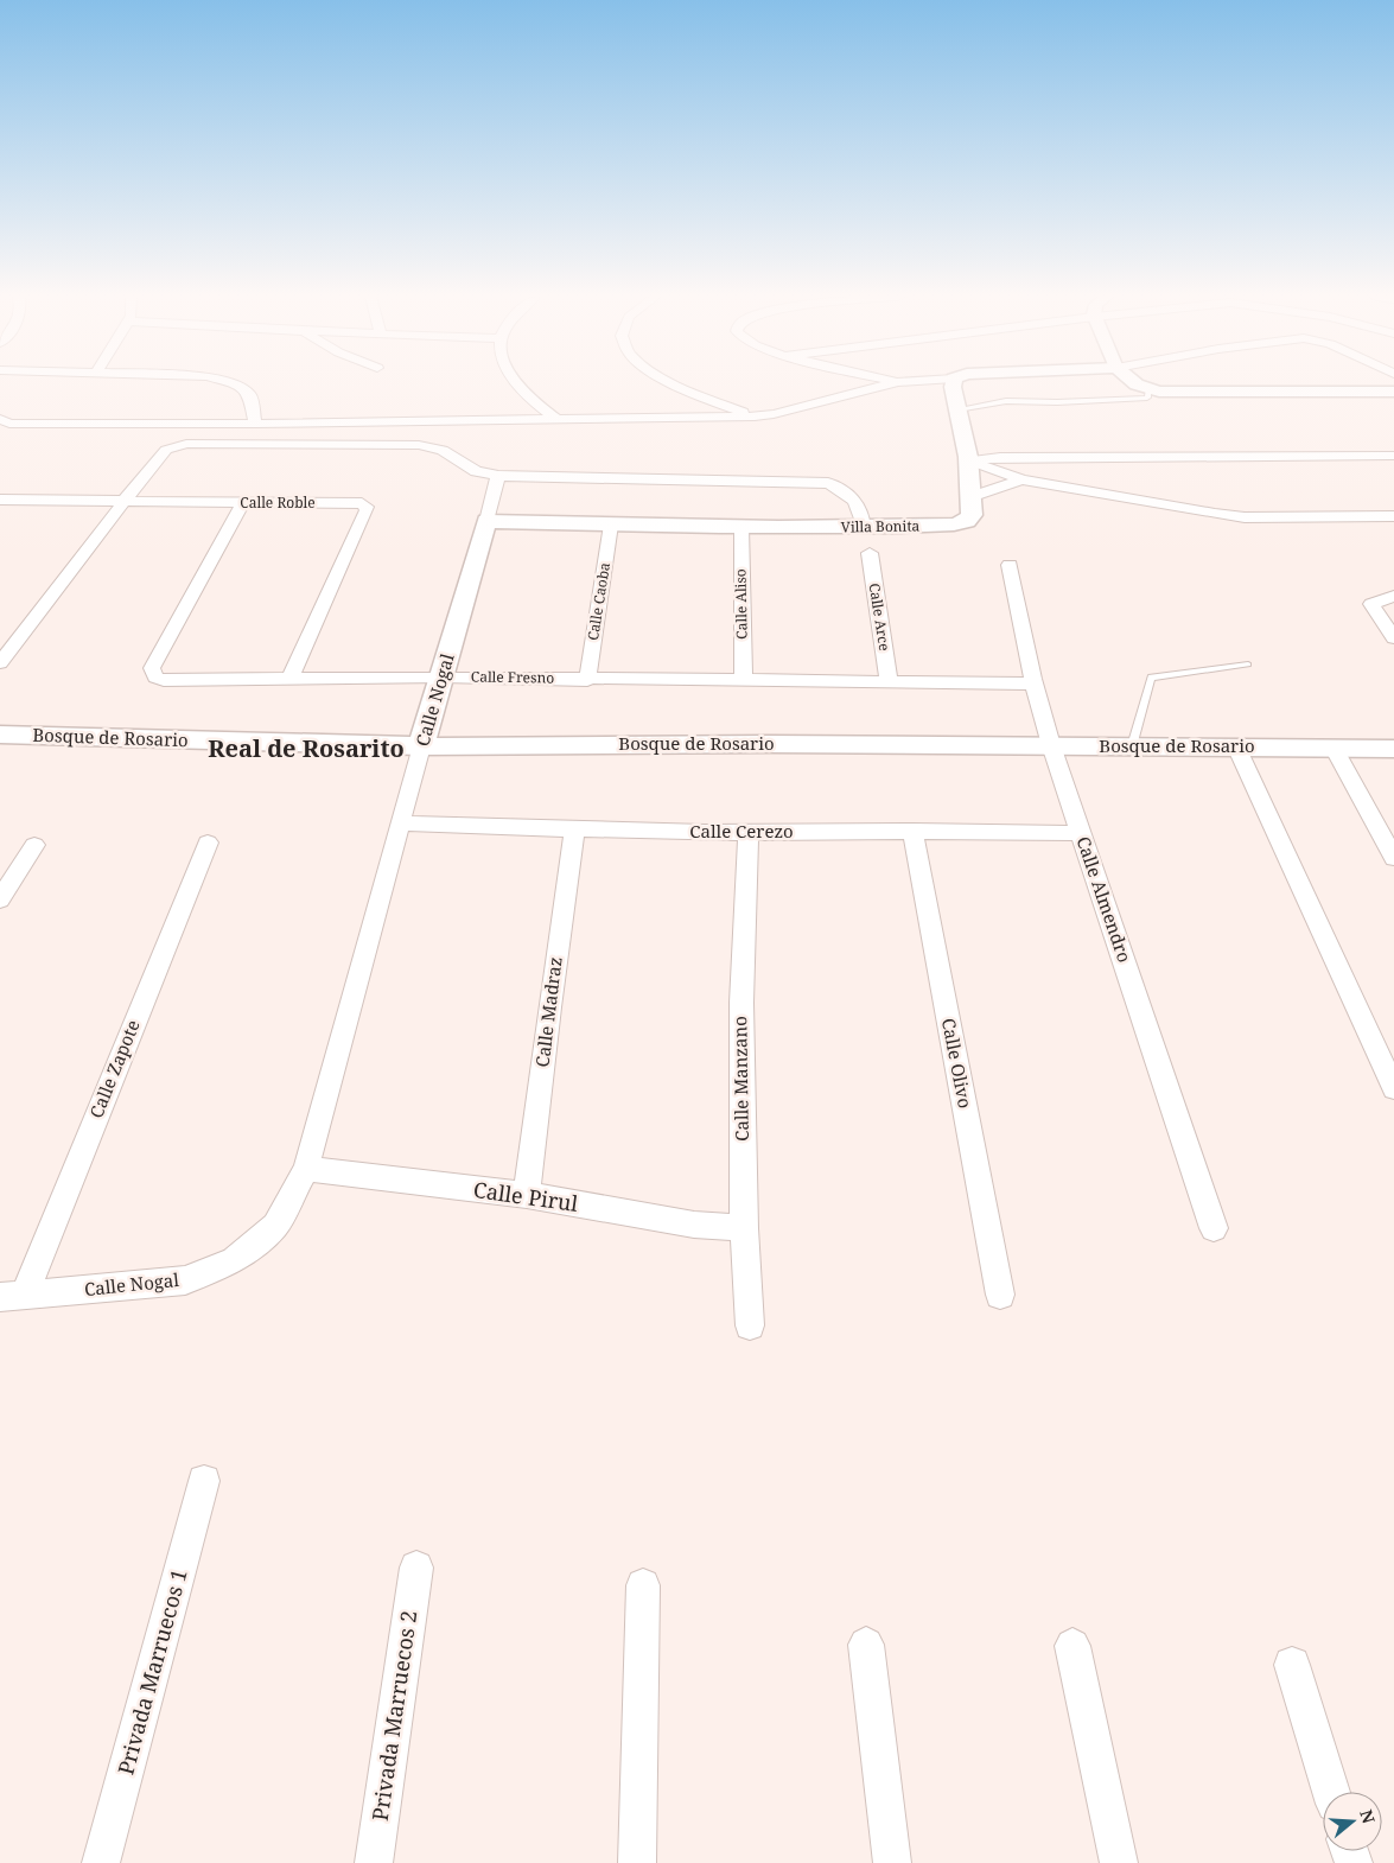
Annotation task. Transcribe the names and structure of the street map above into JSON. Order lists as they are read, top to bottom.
{
  "streets": {
    "main road": ["Villa Bonita", "Calle Nogal", "Bosque de Rosario"],
    "street": [
      "Calle Roble",
      "Calle Caoba",
      "Calle Aliso",
      "Calle Arce",
      "Calle Fresno",
      "Calle Cerezo",
      "Calle Almendro",
      "Calle Madraz",
      "Calle Olivo",
      "Calle Zapote",
      "Calle Manzano",
      "Calle Pirul",
      "Privada Marruecos 1",
      "Privada Marruecos 2"
    ]
  },
  "crossings": [
    ["Calle Roble", "Calle Fresno"],
    ["Villa Bonita", "Calle Caoba"],
    ["Villa Bonita", "Calle Aliso"],
    ["Villa Bonita", "Calle Nogal"],
    ["Calle Caoba", "Calle Fresno"],
    ["Calle Aliso", "Calle Fresno"],
    ["Calle Arce", "Calle Fresno"],
    ["Calle Fresno", "Calle Nogal"],
    ["Calle Fresno", "Calle Almendro"],
    ["Calle Nogal", "Bosque de Rosario"],
    ["Calle Nogal", "Calle Cerezo"],
    ["Calle Nogal", "Calle Zapote"],
    ["Calle Nogal", "Calle Pirul"],
    ["Bosque de Rosario", "Calle Almendro"],
    ["Calle Cerezo", "Calle Almendro"],
    ["Calle Cerezo", "Calle Madraz"],
    ["Calle Cerezo", "Calle Olivo"],
    ["Calle Cerezo", "Calle Manzano"],
    ["Calle Madraz", "Calle Pirul"],
    ["Calle Manzano", "Calle Pirul"]
  ],
  "districts": ["Real de Rosarito"],
  "north": "right"
}
